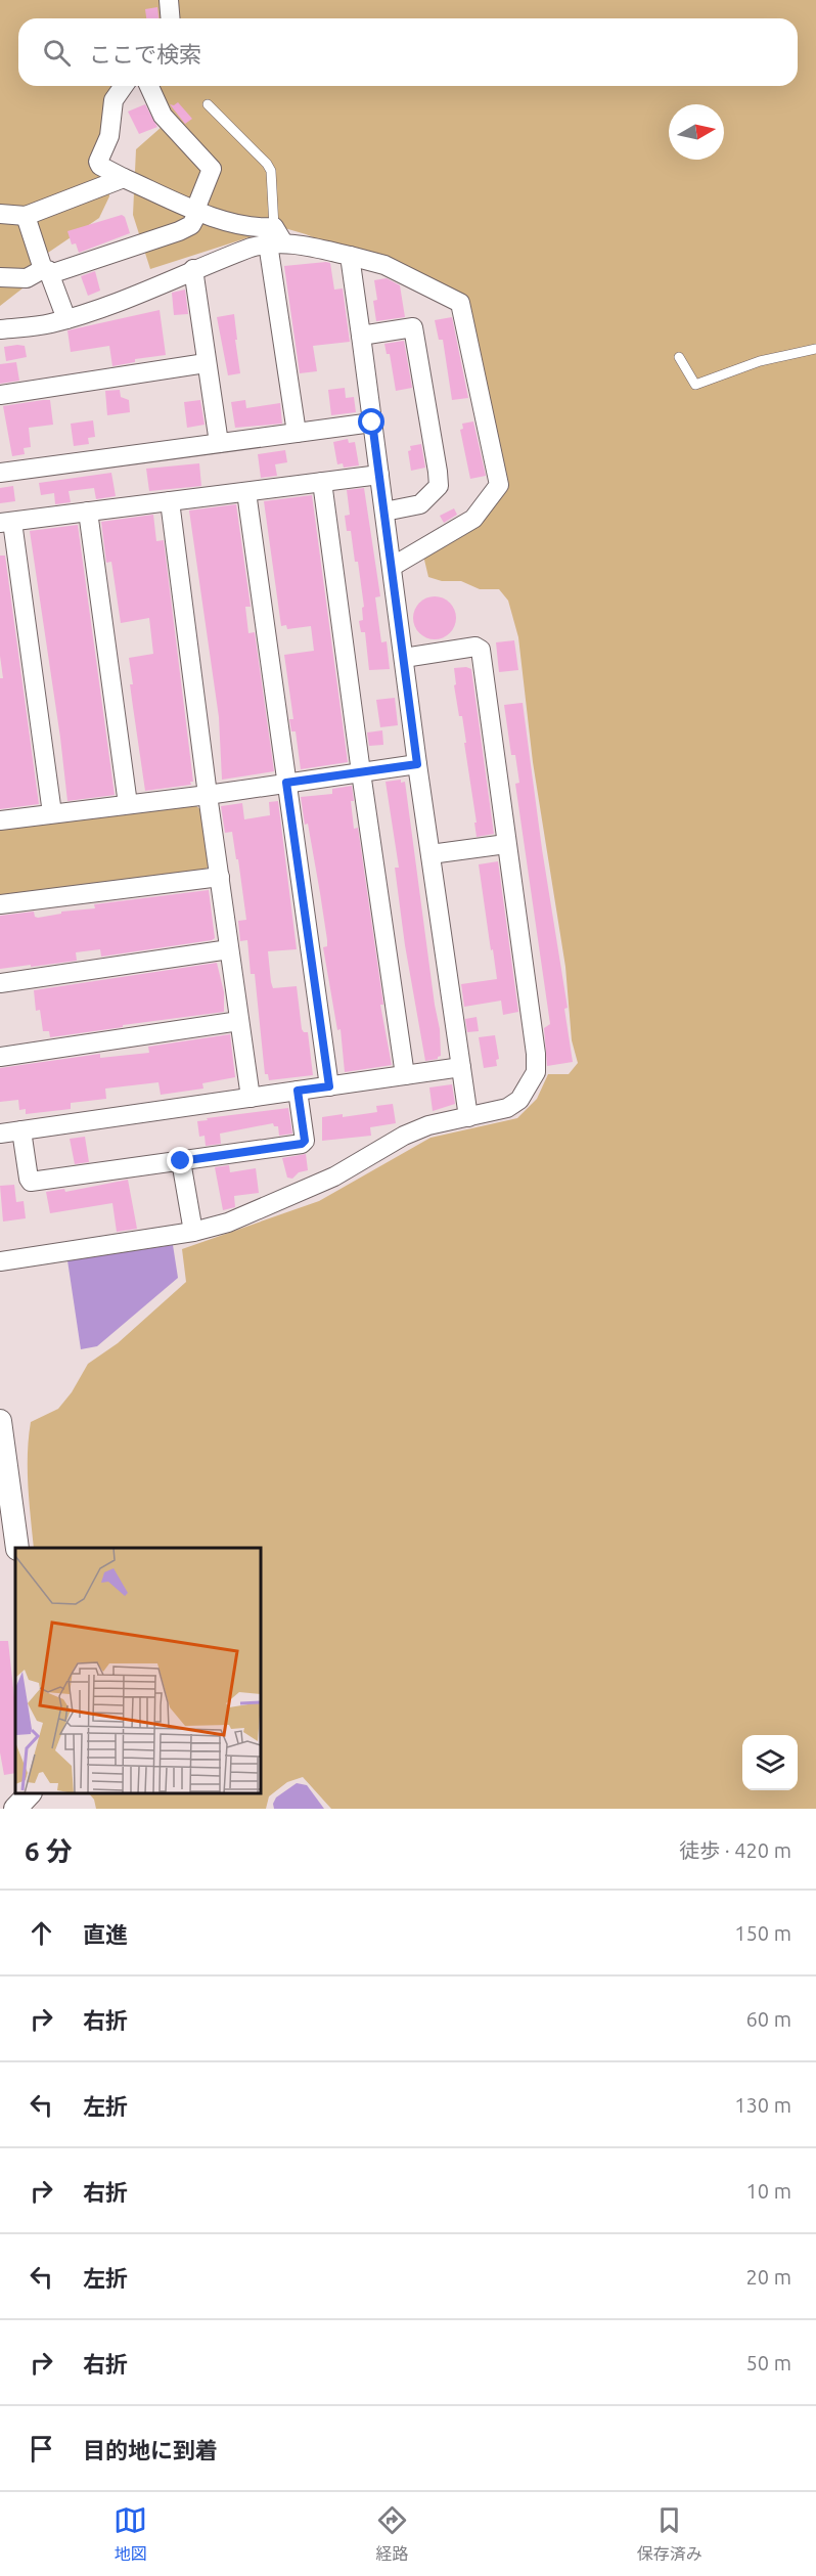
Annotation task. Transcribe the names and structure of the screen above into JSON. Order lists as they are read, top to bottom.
{
  "north": "right",
  "page": {
    "search": "ここで検索",
    "heading": ["6 分", "徒歩 · 420 m"],
    "list": [
      ["直進", "150 m"],
      ["右折", "60 m"],
      ["左折", "130 m"],
      ["右折", "10 m"],
      ["左折", "20 m"],
      ["右折", "50 m"],
      "目的地に到着"
    ],
    "nav": ["地図", "経路", "保存済み"]
  }
}
